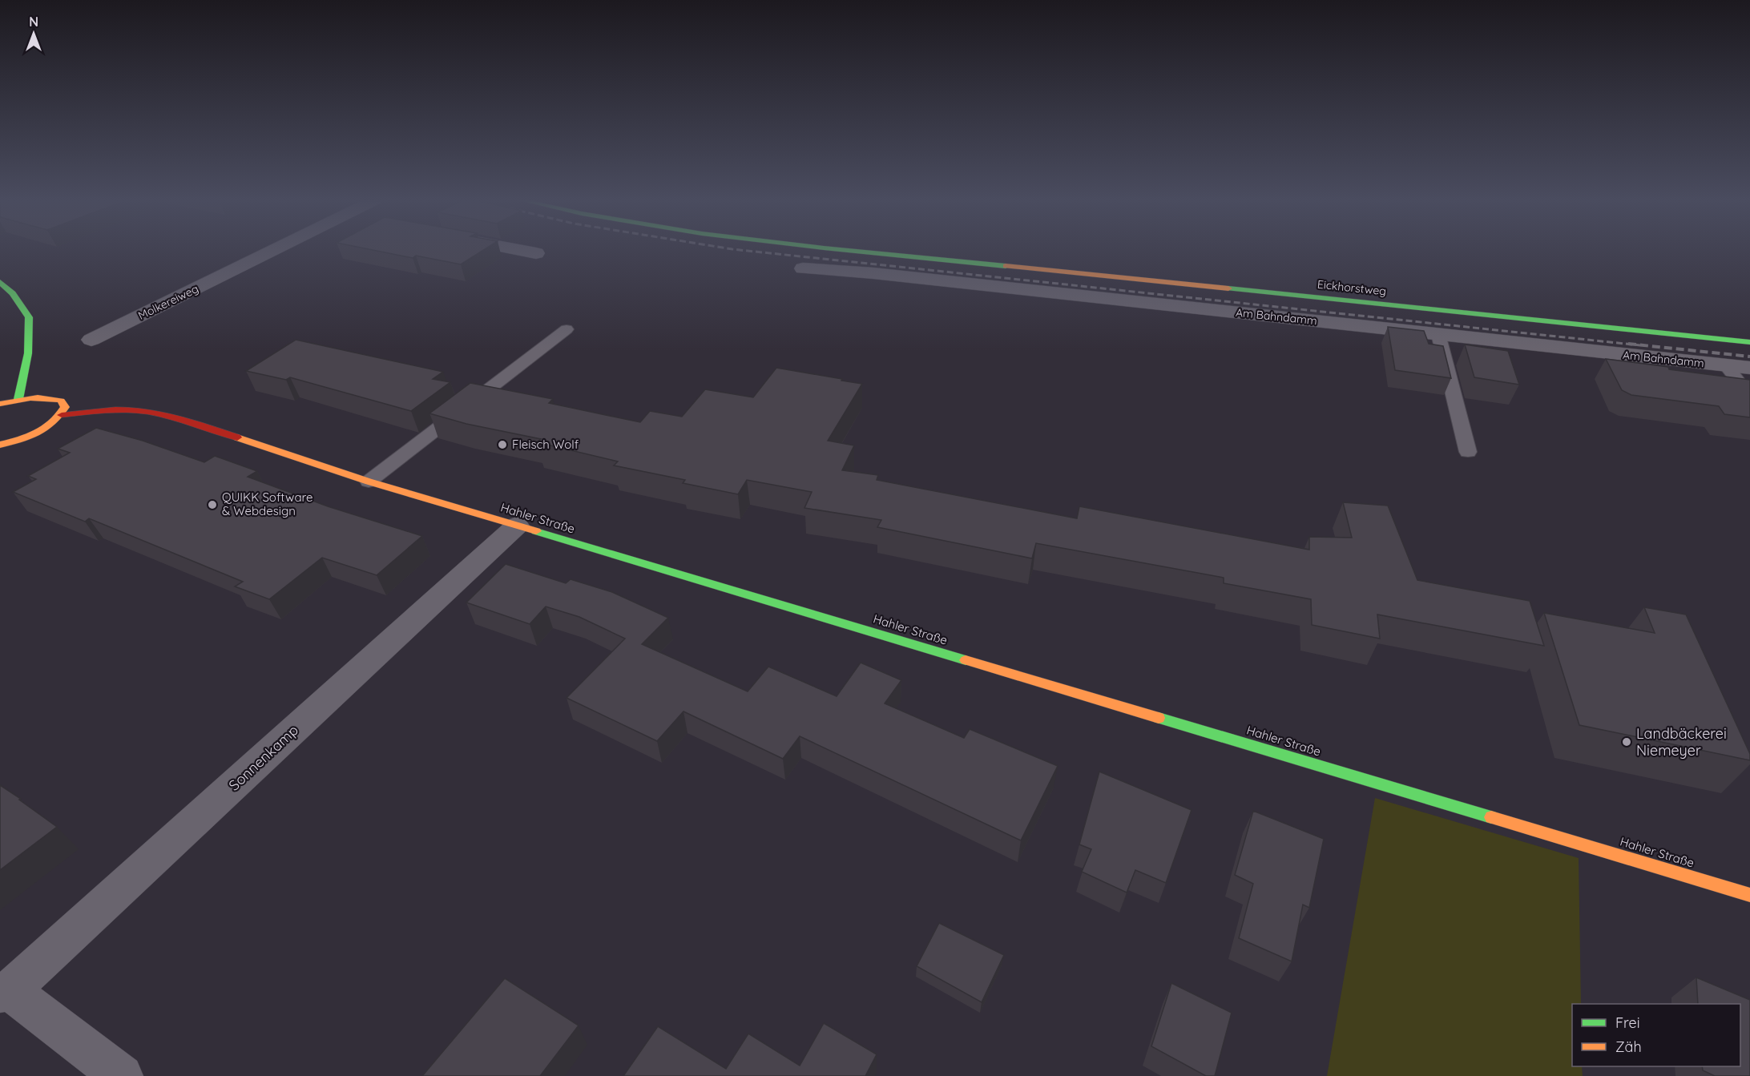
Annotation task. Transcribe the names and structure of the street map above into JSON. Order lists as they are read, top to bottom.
{
  "streets": {
    "street": [
      "Eickhorstweg",
      "Molkereiweg",
      "Am Bahndamm",
      "Hahler Straße",
      "Sonnenkamp"
    ]
  },
  "crossings": [
    ["Hahler Straße", "Sonnenkamp"]
  ],
  "places": ["Fleisch Wolf", "QUIKK Software & Webdesign", "Landbäckerei Niemeyer"],
  "legend": ["Frei", "Zäh"],
  "north": "top"
}
